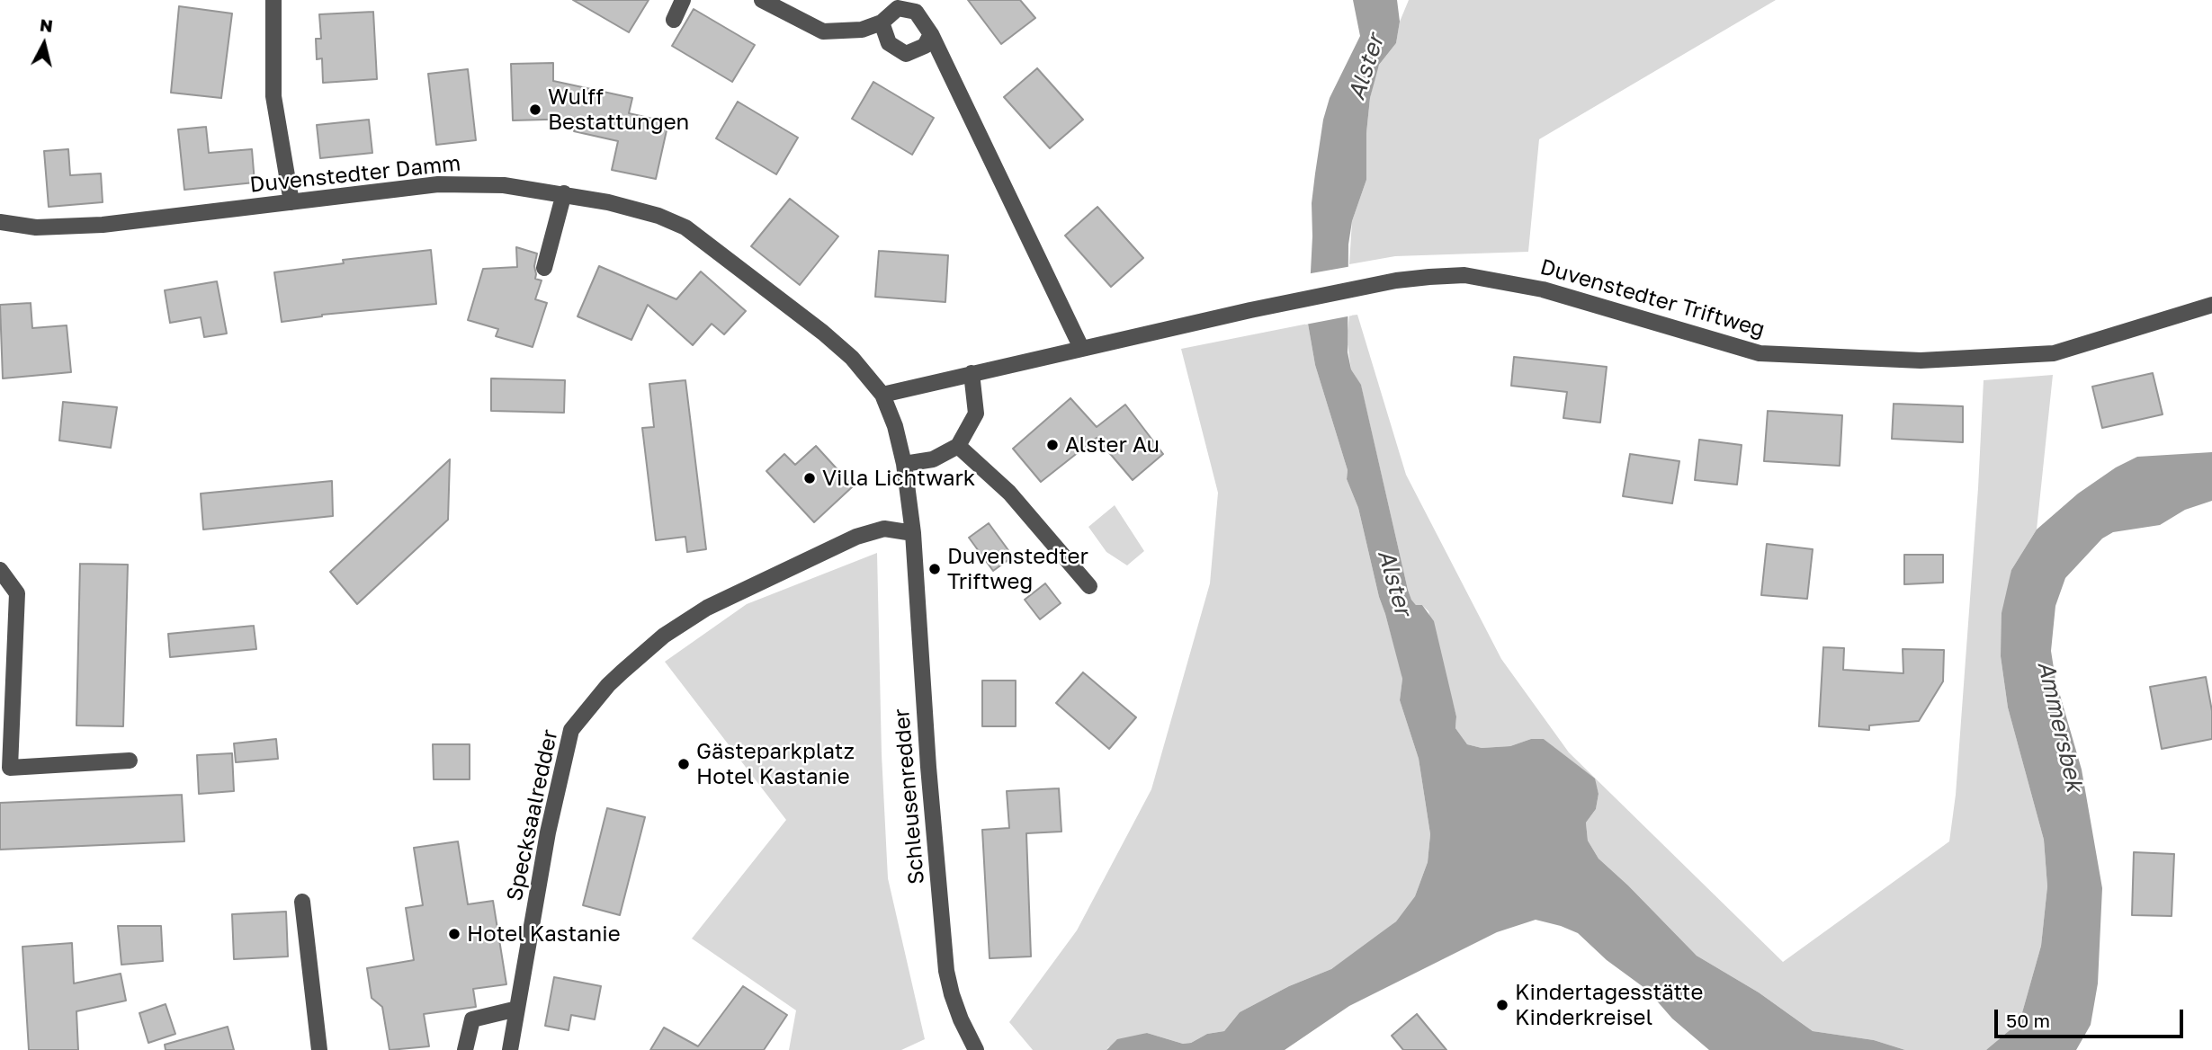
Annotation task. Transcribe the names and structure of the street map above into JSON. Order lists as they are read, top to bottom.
{
  "streets": {
    "street": [
      "Duvenstedter Damm",
      "Duvenstedter Triftweg",
      "Schleusenredder",
      "Specksaalredder"
    ]
  },
  "crossings": [
    ["Duvenstedter Damm", "Duvenstedter Triftweg"],
    ["Duvenstedter Damm", "Schleusenredder"],
    ["Duvenstedter Damm", "Specksaalredder"],
    ["Schleusenredder", "Specksaalredder"]
  ],
  "water": ["Alster", "Ammersbek"],
  "places": [
    "Wulff Bestattungen",
    "Alster Au",
    "Villa Lichtwark",
    "Duvenstedter Triftweg",
    "Gästeparkplatz Hotel Kastanie",
    "Hotel Kastanie",
    "Kindertagesstätte Kinderkreisel"
  ],
  "scale_bar": "50 m",
  "north": "top"
}
